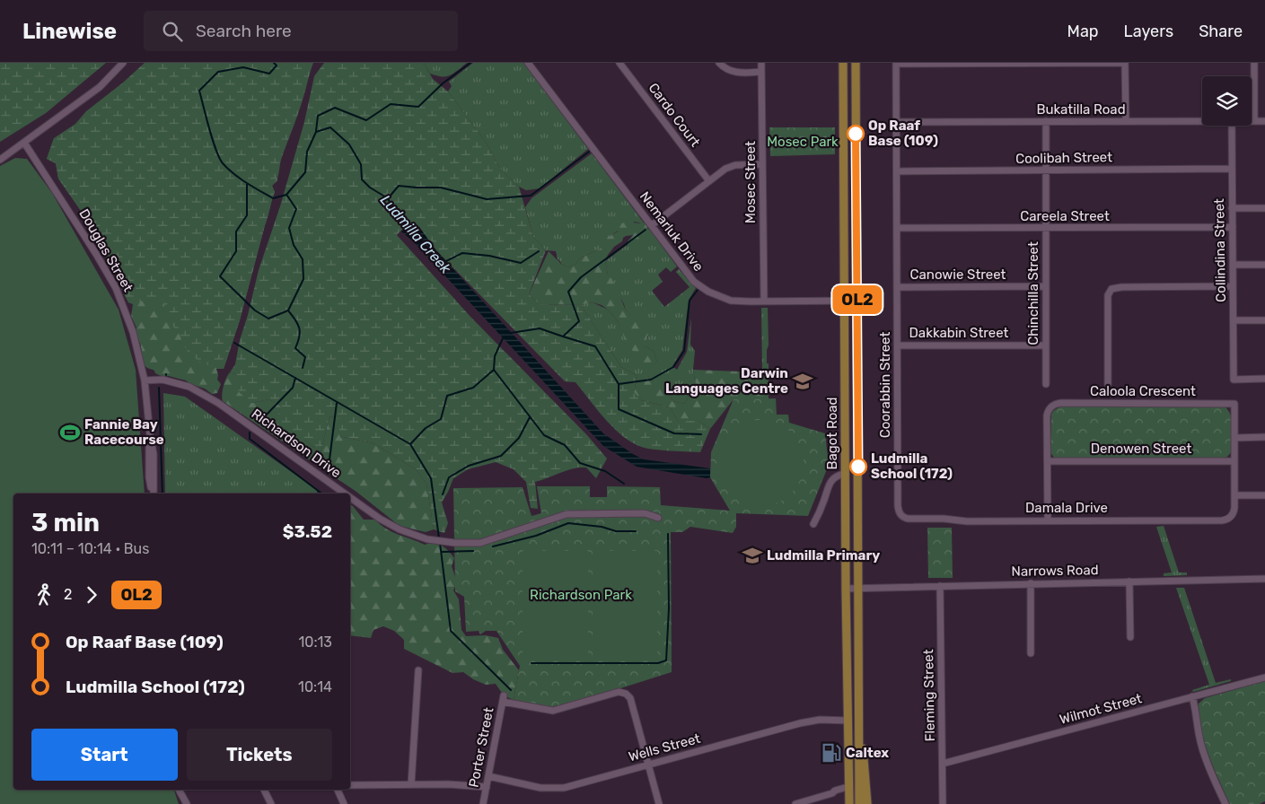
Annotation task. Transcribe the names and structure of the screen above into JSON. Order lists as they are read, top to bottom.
{
  "streets": {
    "main road": ["Bagot Road"],
    "street": [
      "Bukatilla Road",
      "Cardo Court",
      "Coolibah Street",
      "Mosec Street",
      "Careela Street",
      "Nemarluk Drive",
      "Douglas Street",
      "Collindina Street",
      "Canowie Street",
      "Chinchilla Street",
      "Dakkabin Street",
      "Coorabbin Street",
      "Caloola Crescent",
      "Richardson Drive",
      "Denowen Street",
      "Damala Drive",
      "Narrows Road",
      "Fleming Street",
      "Wilmot Street",
      "Porter Street",
      "Wells Street"
    ]
  },
  "crossings": [
    ["Bukatilla Road", "Chinchilla Street"],
    ["Bukatilla Road", "Coorabbin Street"],
    ["Coolibah Street", "Collindina Street"],
    ["Coolibah Street", "Chinchilla Street"],
    ["Coolibah Street", "Coorabbin Street"],
    ["Mosec Street", "Nemarluk Drive"],
    ["Careela Street", "Collindina Street"],
    ["Careela Street", "Chinchilla Street"],
    ["Careela Street", "Coorabbin Street"],
    ["Nemarluk Drive", "Bagot Road"],
    ["Douglas Street", "Richardson Drive"],
    ["Collindina Street", "Caloola Crescent"],
    ["Canowie Street", "Chinchilla Street"],
    ["Canowie Street", "Coorabbin Street"],
    ["Chinchilla Street", "Dakkabin Street"],
    ["Dakkabin Street", "Coorabbin Street"],
    ["Coorabbin Street", "Damala Drive"],
    ["Caloola Crescent", "Denowen Street"],
    ["Bagot Road", "Narrows Road"],
    ["Bagot Road", "Wells Street"],
    ["Narrows Road", "Fleming Street"],
    ["Fleming Street", "Wilmot Street"],
    ["Porter Street", "Wells Street"]
  ],
  "water": ["Ludmilla Creek"],
  "parks": ["Mosec Park", "Richardson Park"],
  "places": {
    "other": ["Op Raaf Base (109)", "Ludmilla School (172)"],
    "school or university": ["Darwin Languages Centre", "Ludmilla Primary"],
    "sports": ["Fannie Bay Racecourse"],
    "fuel station": ["Caltex"]
  },
  "lines": ["bus line OL2"],
  "page": {
    "header": "Linewise",
    "search": "Search here",
    "nav": ["Map", "Layers", "Share"],
    "on_map": "OL2",
    "heading": ["3 min", "10:11 – 10:14 · Bus", "$3.52"],
    "legs": ["2", "OL2"],
    "list": [
      {
        "name": "Op Raaf Base (109)",
        "value": "10:13"
      },
      {
        "name": "Ludmilla School (172)",
        "value": "10:14"
      }
    ],
    "buttons": ["Start", "Tickets"]
  }
}
